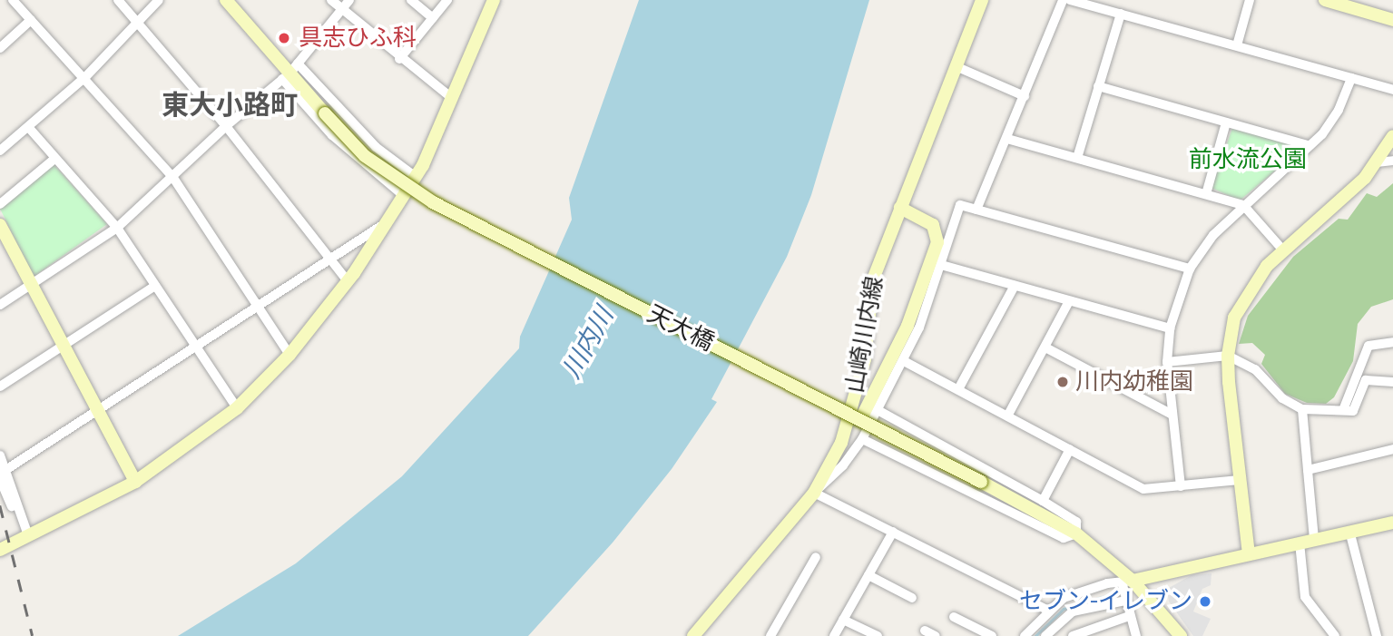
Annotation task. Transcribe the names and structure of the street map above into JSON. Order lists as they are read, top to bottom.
{
  "streets": {
    "street": ["天大橋", "山崎川内線"]
  },
  "districts": ["東大小路町"],
  "water": ["川内川"],
  "parks": ["前水流公園"],
  "places": ["具志ひふ科", "川内幼稚園", "セブン-イレブン"]
}
